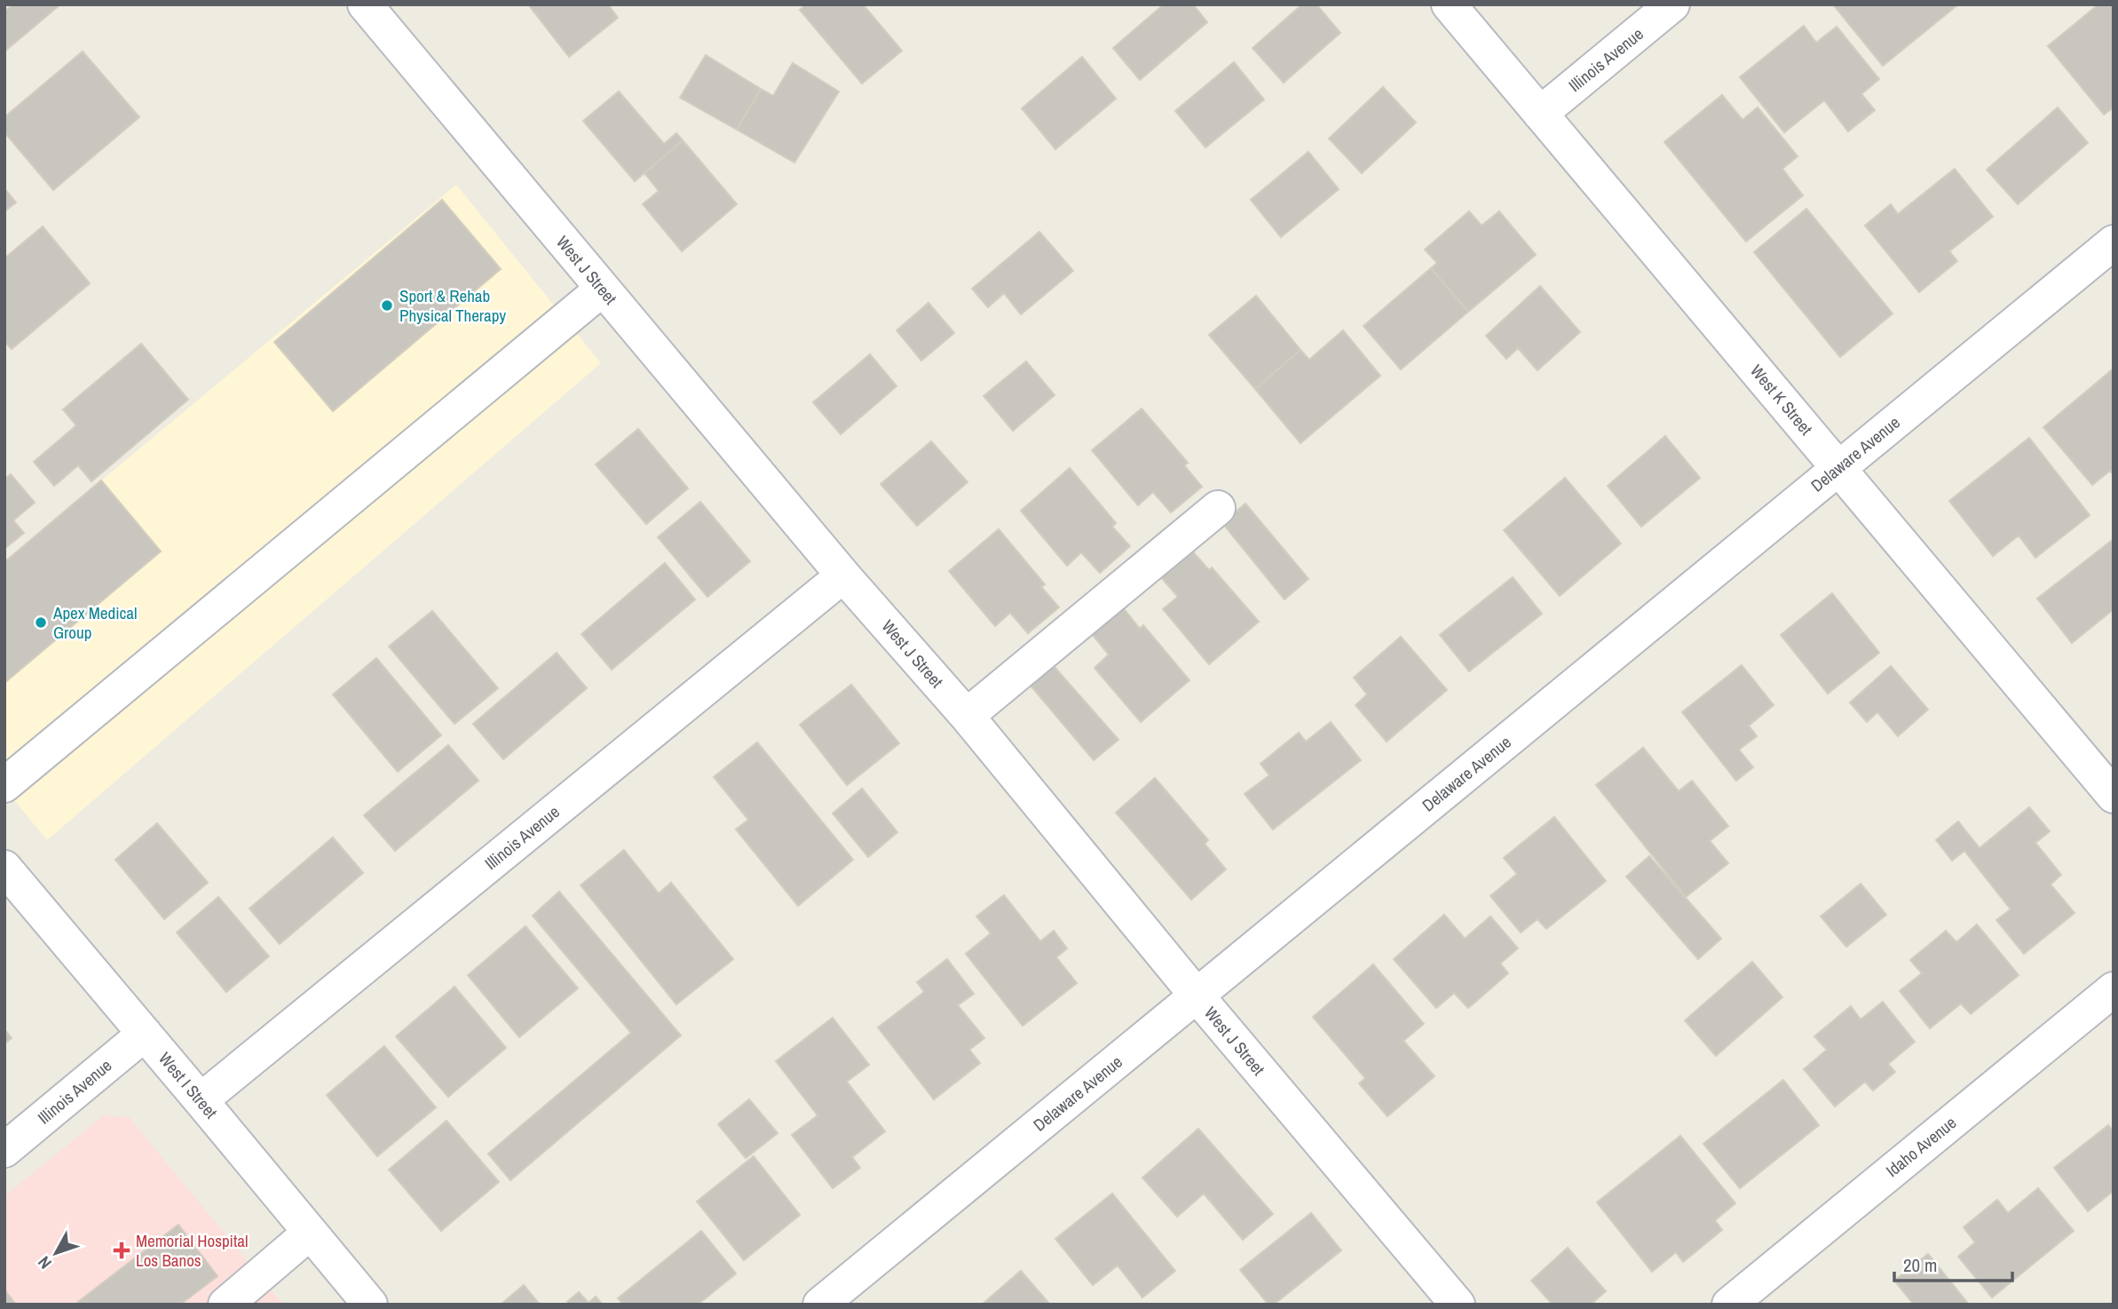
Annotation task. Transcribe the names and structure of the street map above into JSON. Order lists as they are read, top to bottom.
{
  "streets": {
    "street": [
      "Illinois Avenue",
      "West J Street",
      "West K Street",
      "Delaware Avenue",
      "West I Street",
      "Idaho Avenue"
    ]
  },
  "crossings": [
    ["Illinois Avenue", "West J Street"],
    ["Illinois Avenue", "West K Street"],
    ["Illinois Avenue", "West I Street"],
    ["West J Street", "Delaware Avenue"],
    ["West K Street", "Delaware Avenue"]
  ],
  "places": {
    "other": ["Sport & Rehab Physical Therapy", "Apex Medical Group"],
    "health": ["Memorial Hospital Los Banos"]
  },
  "scale_bar": "20 m",
  "north": "bottom left"
}
